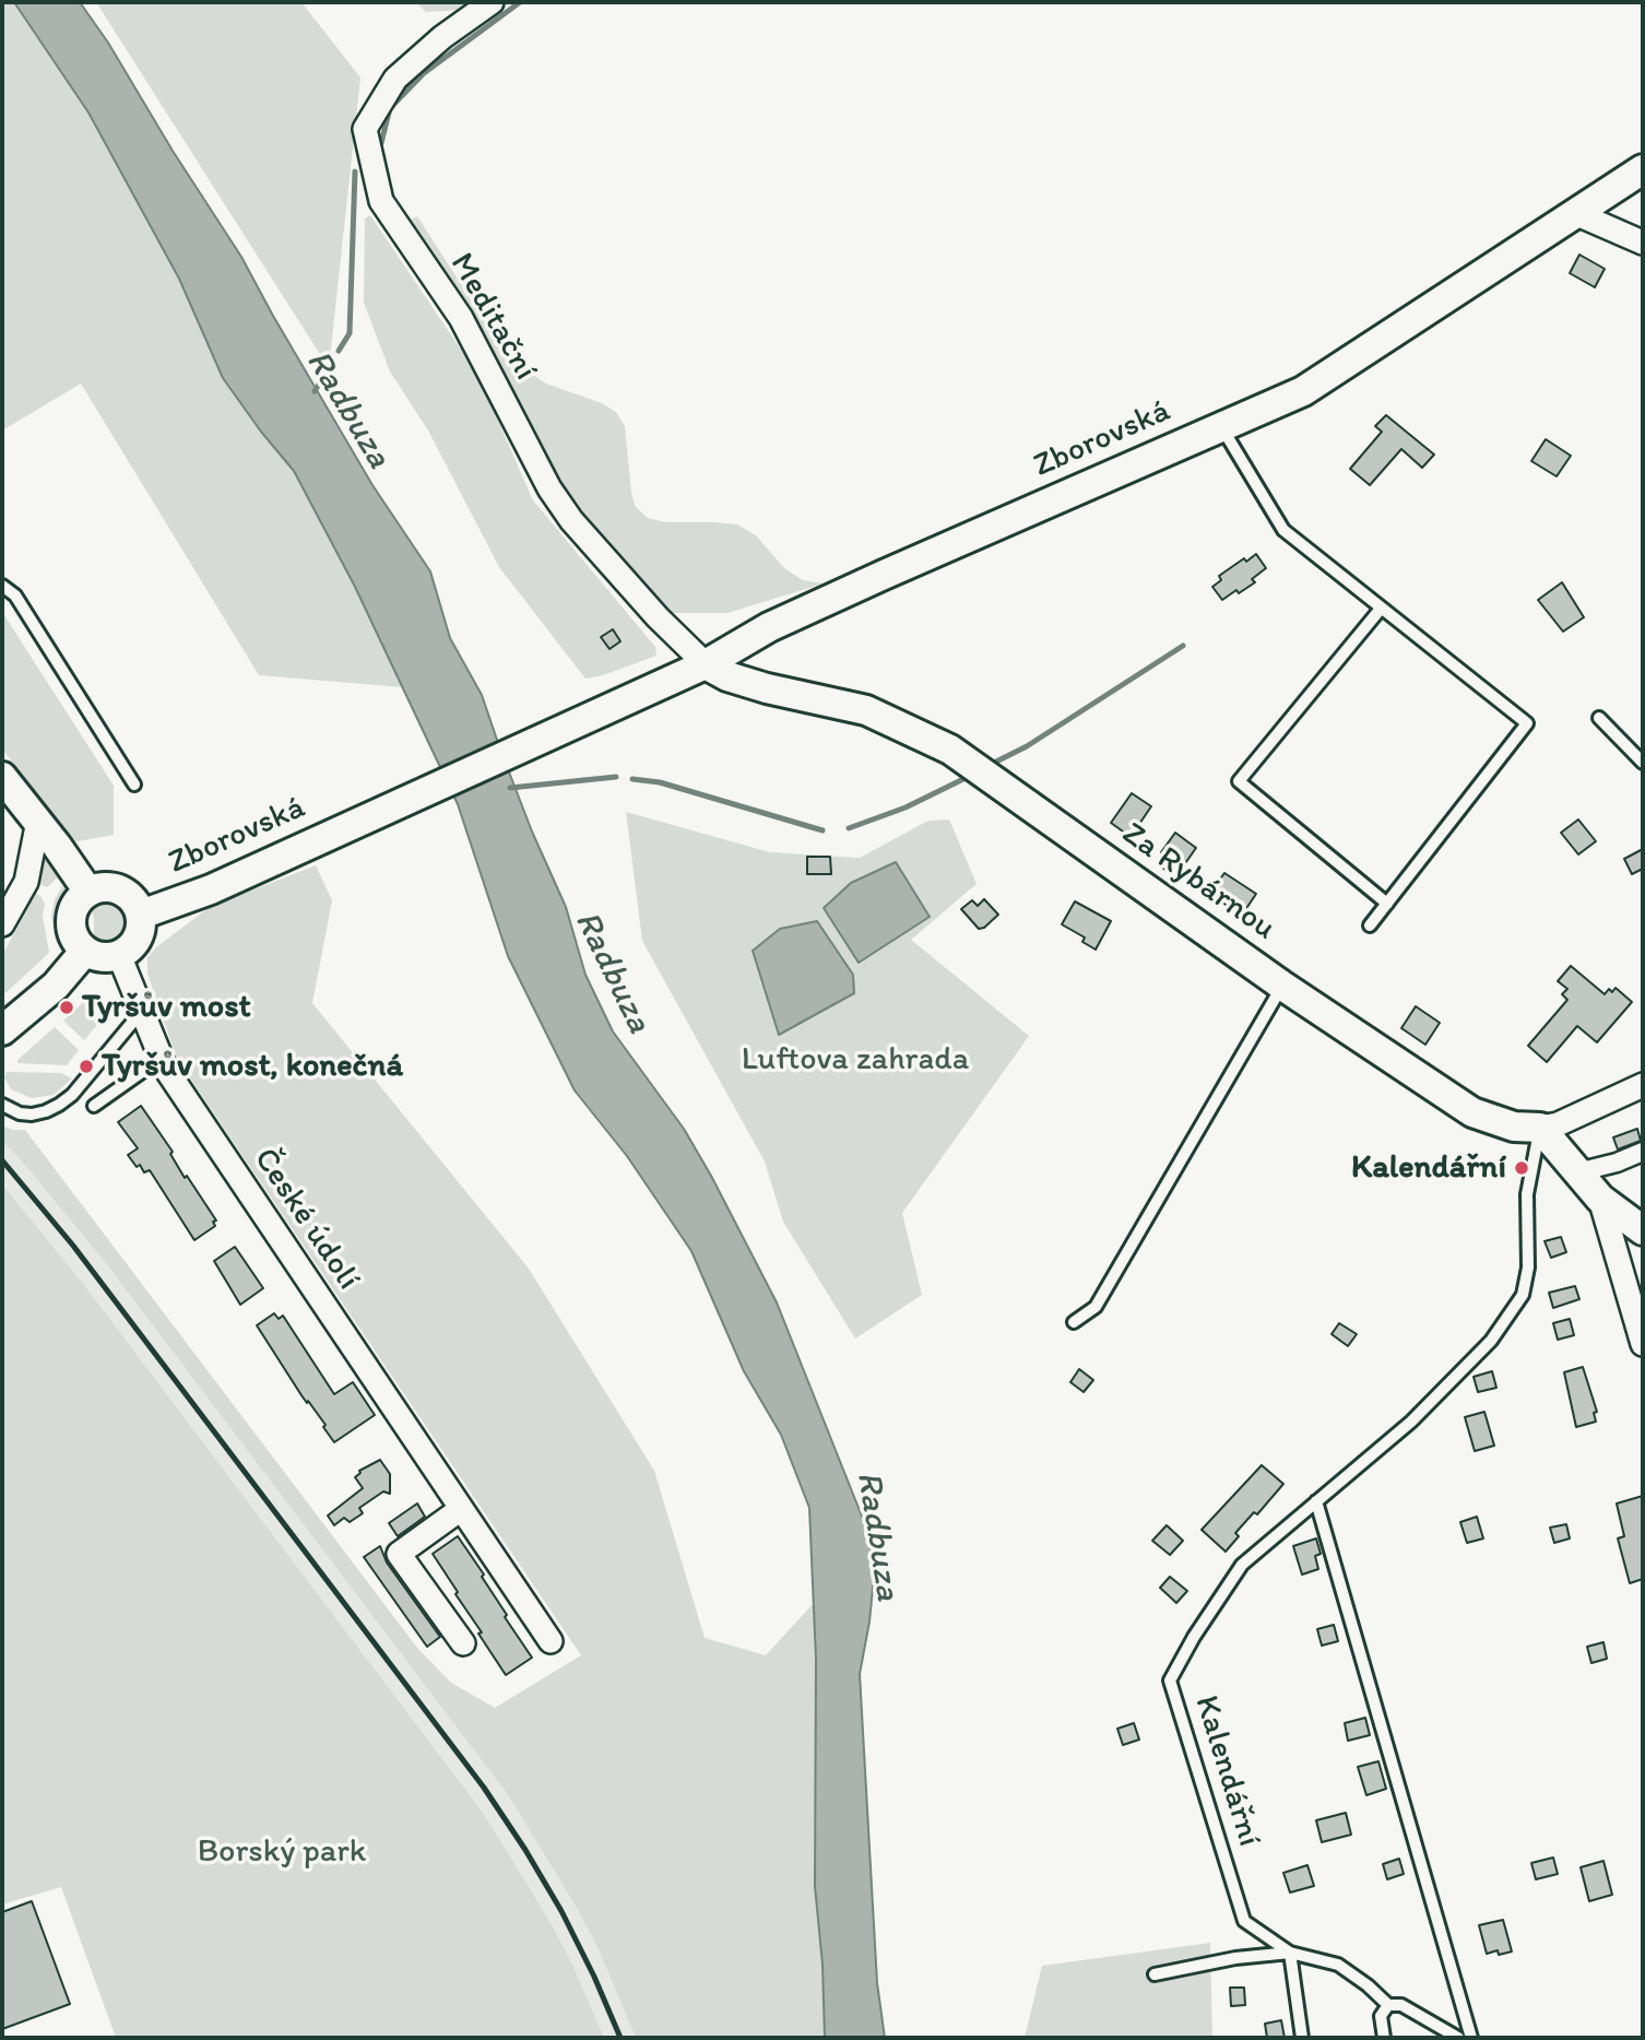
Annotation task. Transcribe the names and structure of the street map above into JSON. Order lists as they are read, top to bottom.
{
  "streets": {
    "street": [
      "Meditační",
      "Zborovská",
      "Za Rybárnou",
      "České údolí"
    ],
    "lane": ["Kalendářní"]
  },
  "crossings": [
    ["Meditační", "Zborovská"],
    ["Meditační", "Za Rybárnou"],
    ["Zborovská", "Za Rybárnou"],
    ["Zborovská", "České údolí"],
    ["Za Rybárnou", "Kalendářní"]
  ],
  "water": ["Radbuza"],
  "parks": ["Luftova zahrada", "Borský park"],
  "places": ["Tyršův most", "Tyršův most, konečná", "Kalendářní"]
}
